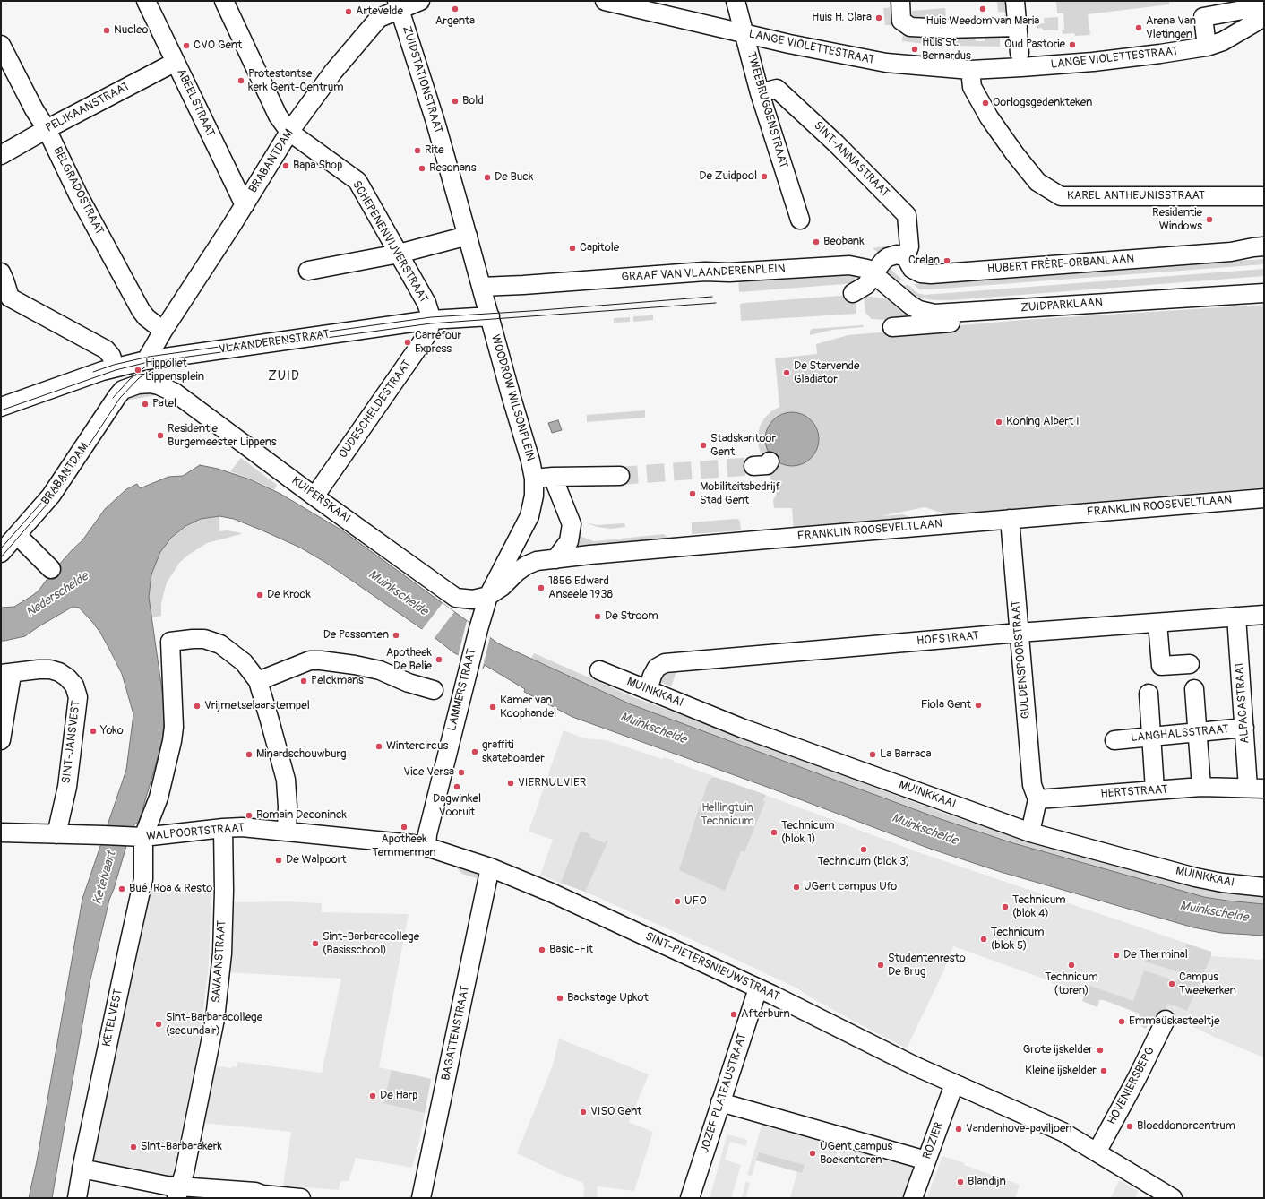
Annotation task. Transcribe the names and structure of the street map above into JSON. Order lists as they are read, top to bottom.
{
  "streets": {
    "street": [
      "LANGE VIOLETTESTRAAT",
      "ZUIDSTATIONSTRAAT",
      "ABEELSTRAAT",
      "PELIKAANSTRAAT",
      "TWEEBRUGGENSTRAAT",
      "SINT-ANNASTRAAT",
      "BRABANTDAM",
      "BELGRADOSTRAAT",
      "KAREL ANTHEUNISSTRAAT",
      "SCHEPENENVIJVERSTRAAT",
      "HUBERT FRÈRE-ORBANLAAN",
      "GRAAF VAN VLAANDERENPLEIN",
      "ZUIDPARKLAAN",
      "VLAANDERENSTRAAT",
      "WOODROW WILSONPLEIN",
      "OUDESCHELDESTRAAT",
      "KUIPERSKAAI",
      "FRANKLIN ROOSEVELTLAAN",
      "HOFSTRAAT",
      "GULDENSPOORSTRAAT",
      "LAMMERSTRAAT",
      "MUINKKAAI",
      "ALPACASTRAAT",
      "LANGHALSSTRAAT",
      "SINT-JANSVEST",
      "HERTSTRAAT",
      "WALPOORTSTRAAT",
      "SAVAANSTRAAT",
      "SINT-PIETERSNIEUWSTRAAT",
      "KETELVEST",
      "BAGATTENSTRAAT",
      "HOVENIERSBERG",
      "JOZEF PLATEAUSTRAAT",
      "ROZIER"
    ]
  },
  "crossings": [
    ["LANGE VIOLETTESTRAAT", "TWEEBRUGGENSTRAAT"],
    ["LANGE VIOLETTESTRAAT", "KAREL ANTHEUNISSTRAAT"],
    ["ZUIDSTATIONSTRAAT", "BRABANTDAM"],
    ["ZUIDSTATIONSTRAAT", "GRAAF VAN VLAANDERENPLEIN"],
    ["ZUIDSTATIONSTRAAT", "VLAANDERENSTRAAT"],
    ["ZUIDSTATIONSTRAAT", "WOODROW WILSONPLEIN"],
    ["ABEELSTRAAT", "PELIKAANSTRAAT"],
    ["ABEELSTRAAT", "BRABANTDAM"],
    ["PELIKAANSTRAAT", "BELGRADOSTRAAT"],
    ["TWEEBRUGGENSTRAAT", "SINT-ANNASTRAAT"],
    ["SINT-ANNASTRAAT", "HUBERT FRÈRE-ORBANLAAN"],
    ["BRABANTDAM", "BELGRADOSTRAAT"],
    ["BRABANTDAM", "SCHEPENENVIJVERSTRAAT"],
    ["BRABANTDAM", "KUIPERSKAAI"],
    ["SCHEPENENVIJVERSTRAAT", "VLAANDERENSTRAAT"],
    ["SCHEPENENVIJVERSTRAAT", "OUDESCHELDESTRAAT"],
    ["GRAAF VAN VLAANDERENPLEIN", "ZUIDPARKLAAN"],
    ["VLAANDERENSTRAAT", "WOODROW WILSONPLEIN"],
    ["VLAANDERENSTRAAT", "OUDESCHELDESTRAAT"],
    ["WOODROW WILSONPLEIN", "KUIPERSKAAI"],
    ["WOODROW WILSONPLEIN", "FRANKLIN ROOSEVELTLAAN"],
    ["WOODROW WILSONPLEIN", "LAMMERSTRAAT"],
    ["OUDESCHELDESTRAAT", "KUIPERSKAAI"],
    ["KUIPERSKAAI", "FRANKLIN ROOSEVELTLAAN"],
    ["KUIPERSKAAI", "LAMMERSTRAAT"],
    ["FRANKLIN ROOSEVELTLAAN", "GULDENSPOORSTRAAT"],
    ["FRANKLIN ROOSEVELTLAAN", "LAMMERSTRAAT"],
    ["HOFSTRAAT", "GULDENSPOORSTRAAT"],
    ["HOFSTRAAT", "MUINKKAAI"],
    ["HOFSTRAAT", "ALPACASTRAAT"],
    ["GULDENSPOORSTRAAT", "HERTSTRAAT"],
    ["LAMMERSTRAAT", "SINT-PIETERSNIEUWSTRAAT"],
    ["ALPACASTRAAT", "LANGHALSSTRAAT"],
    ["ALPACASTRAAT", "HERTSTRAAT"],
    ["SINT-JANSVEST", "WALPOORTSTRAAT"],
    ["WALPOORTSTRAAT", "SAVAANSTRAAT"],
    ["WALPOORTSTRAAT", "SINT-PIETERSNIEUWSTRAAT"],
    ["WALPOORTSTRAAT", "KETELVEST"],
    ["SINT-PIETERSNIEUWSTRAAT", "BAGATTENSTRAAT"],
    ["SINT-PIETERSNIEUWSTRAAT", "HOVENIERSBERG"],
    ["SINT-PIETERSNIEUWSTRAAT", "JOZEF PLATEAUSTRAAT"],
    ["SINT-PIETERSNIEUWSTRAAT", "ROZIER"]
  ],
  "districts": ["ZUID"],
  "water": ["Muinkschelde", "Nederschelde", "Ketelvaart"],
  "parks": ["Hellingtuin Technicum"],
  "places": [
    "Argenta",
    "Huis Weedom van Maria",
    "Artevelde",
    "Huis H. Clara",
    "Arena Van Vletingen",
    "Nucleo",
    "Oud Pastorie",
    "CVO Gent",
    "Huis St. Bernardus",
    "Protestantse kerk Gent-Centrum",
    "Bold",
    "Oorlogsgedenkteken",
    "Rite",
    "Bapa Shop",
    "Resonans",
    "De Zuidpool",
    "De Buck",
    "Residentie Windows",
    "Beobank",
    "Capitole",
    "Crelan",
    "Carrefour Express",
    "Hippoliet Lippensplein",
    "De Stervende Gladiator",
    "Patel",
    "Koning Albert I",
    "Residentie Burgemeester Lippens",
    "Stadskantoor Gent",
    "Mobiliteitsbedrijf Stad Gent",
    "1856 Edward Anseele 1938",
    "De Krook",
    "De Stroom",
    "De Passanten",
    "Apotheek De Belie",
    "Pelckmans",
    "Fiola Gent",
    "Vrijmetselaarstempel",
    "Kamer van Koophandel",
    "Yoko",
    "Wintercircus",
    "graffiti skateboarder",
    "Minardschouwburg",
    "La Barraca",
    "Vice Versa",
    "VIERNULVIER",
    "Dagwinkel Vooruit",
    "Romain Deconinck",
    "Apotheek Temmerman",
    "Technicum (blok 1)",
    "Technicum (blok 3)",
    "De Walpoort",
    "UGent campus Ufo",
    "Bué, Roa & Resto",
    "UFO",
    "Technicum (blok 4)",
    "Technicum (blok 5)",
    "Sint-Barbaracollege (Basisschool)",
    "Basic-Fit",
    "De Therminal",
    "Studentenresto De Brug",
    "Technicum (toren)",
    "Campus Tweekerken",
    "Backstage Upkot",
    "Afterburn",
    "Emmaüskasteeltje",
    "Sint-Barbaracollege (secundair)",
    "Grote ijskelder",
    "Kleine ijskelder",
    "De Harp",
    "VISO Gent",
    "Bloeddonorcentrum",
    "Vandenhove-paviljoen",
    "Sint-Barbarakerk",
    "UGent campus Boekentoren",
    "Blandijn"
  ]
}
